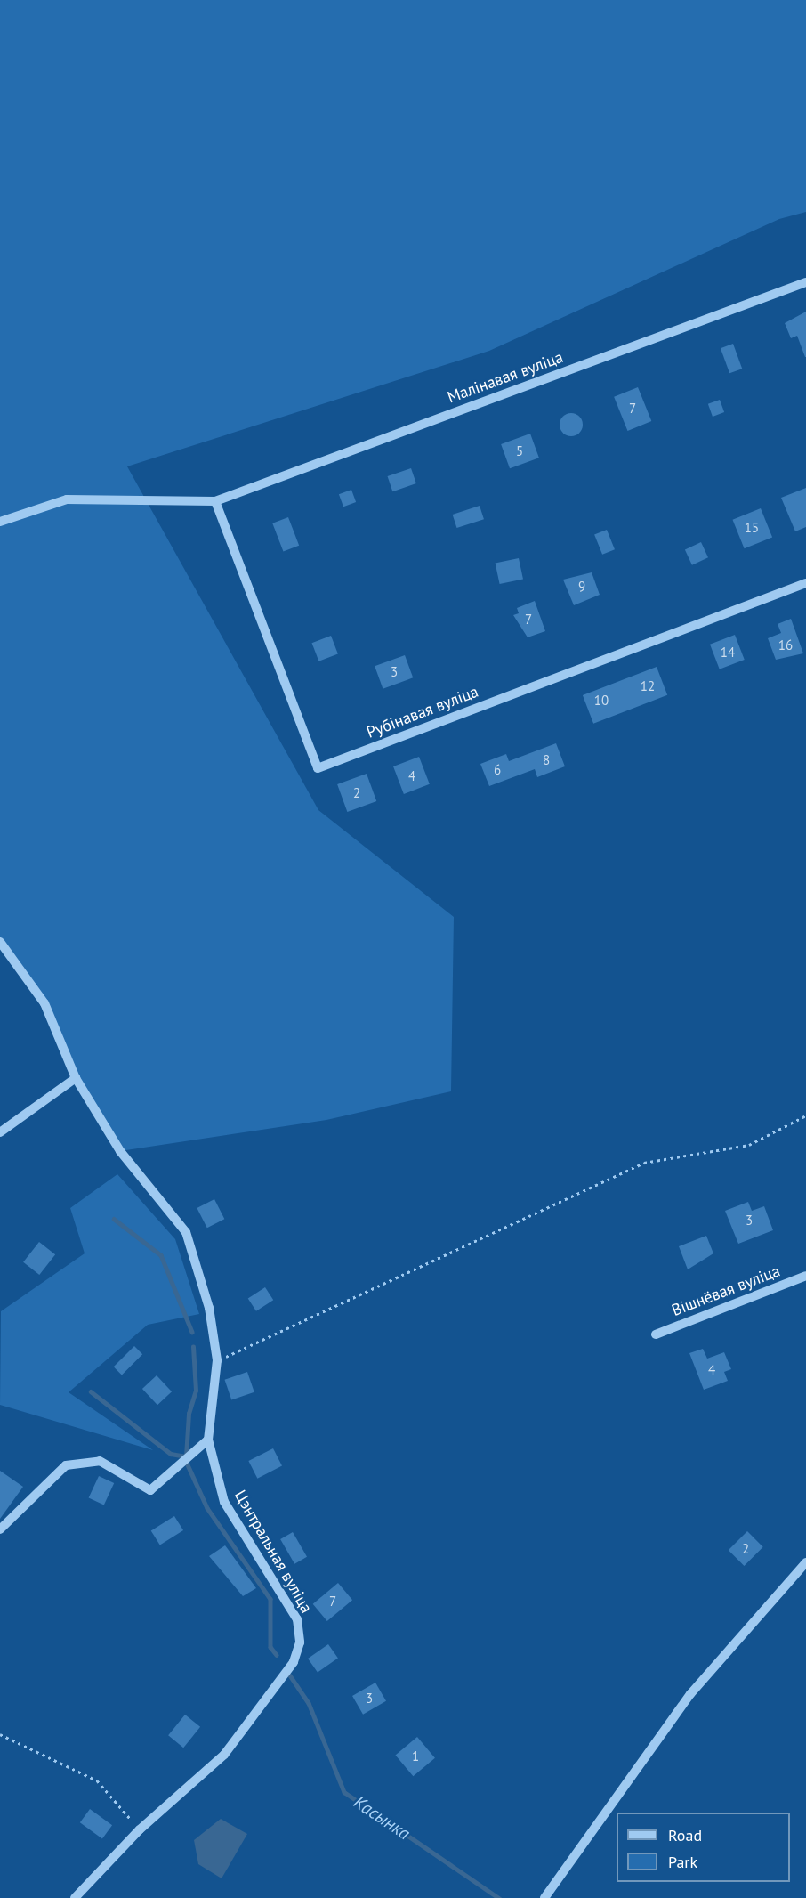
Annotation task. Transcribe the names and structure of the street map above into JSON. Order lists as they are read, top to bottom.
{
  "streets": {
    "street": [
      "Малінавая вуліца",
      "Рубінавая вуліца",
      "Вішнёвая вуліца",
      "Цэнтральная вуліца"
    ]
  },
  "crossings": [
    ["Малінавая вуліца", "Рубінавая вуліца"]
  ],
  "water": ["Касынка"],
  "house_numbers": [
    "7",
    "5",
    "15",
    "9",
    "7",
    "16",
    "14",
    "3",
    "12",
    "10",
    "8",
    "6",
    "4",
    "2",
    "3",
    "4",
    "2",
    "7",
    "3",
    "1"
  ],
  "legend": ["Road", "Park"]
}
